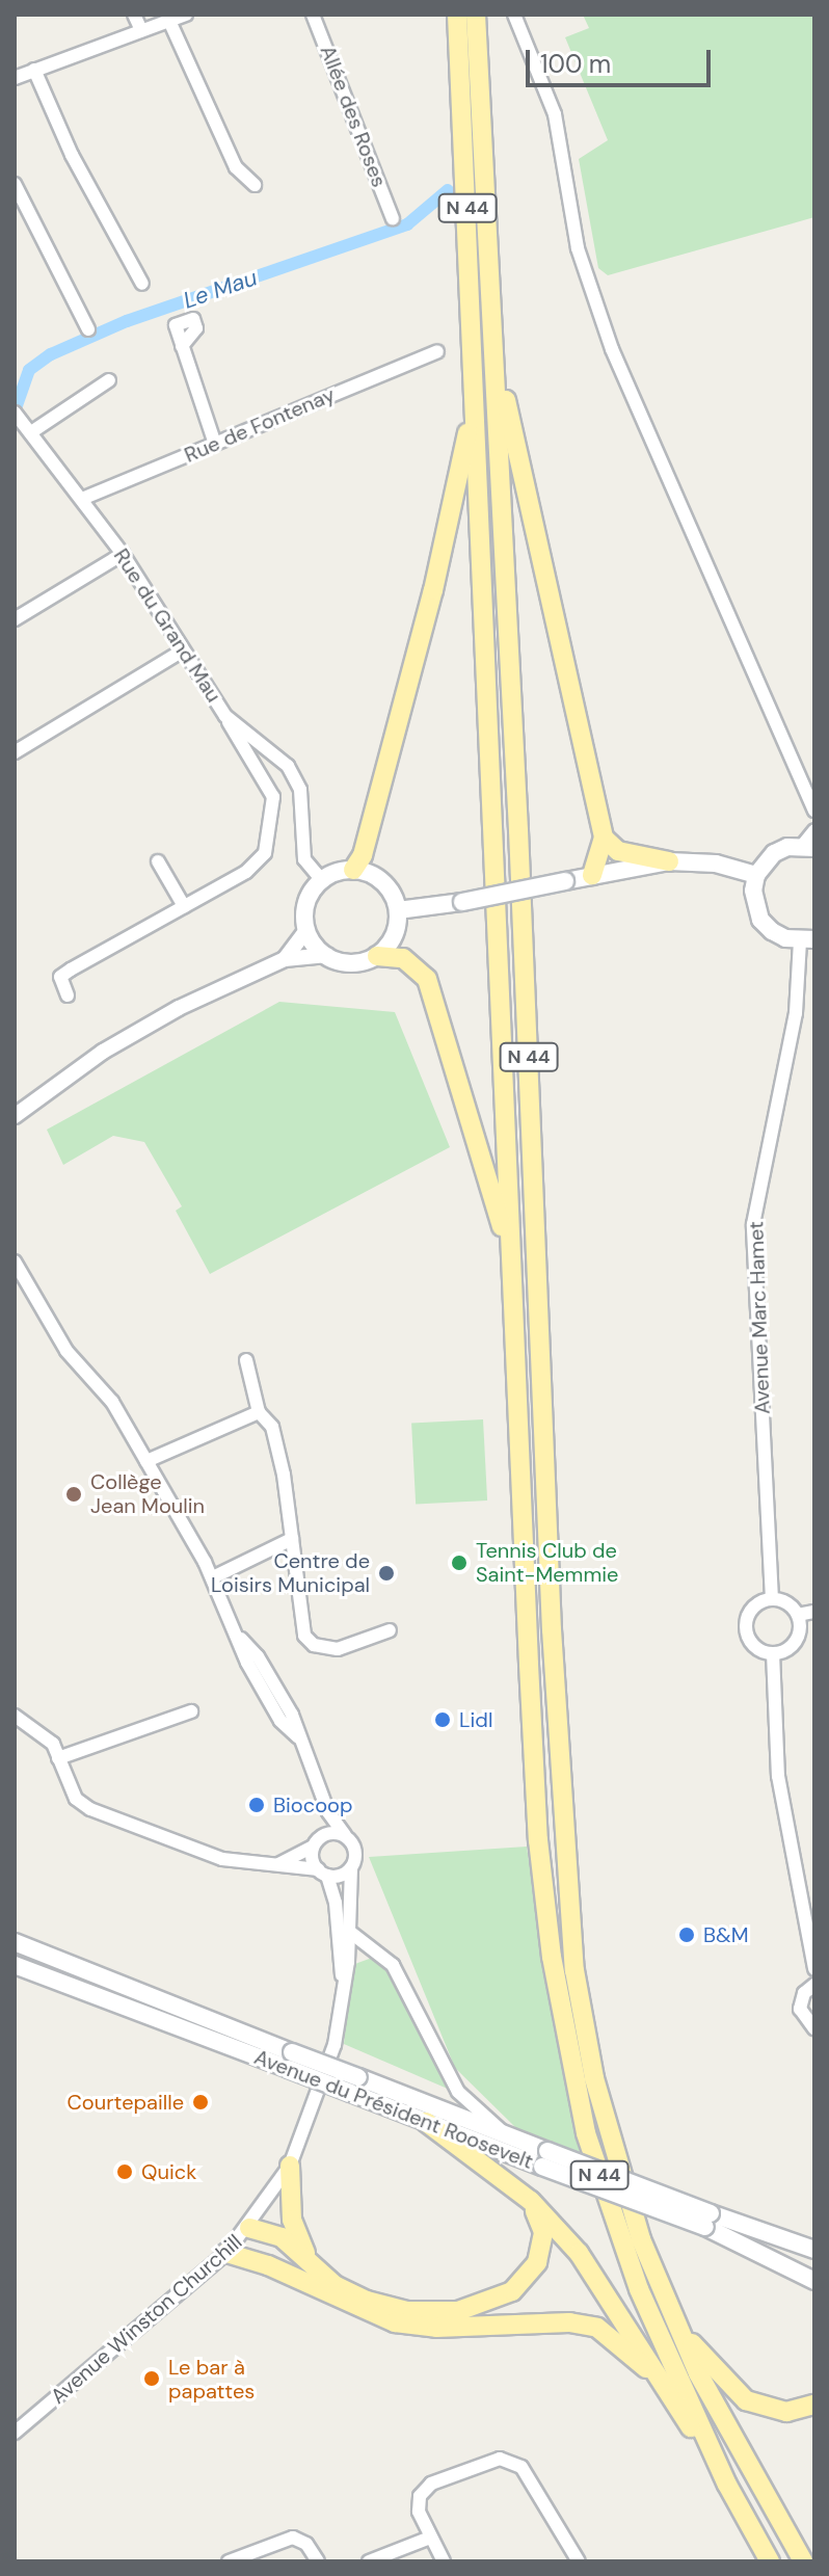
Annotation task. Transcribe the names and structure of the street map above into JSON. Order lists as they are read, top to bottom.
{
  "streets": {
    "main road": ["N 44", "Avenue du Président Roosevelt"],
    "street": [
      "Allée des Roses",
      "Rue de Fontenay",
      "Rue du Grand Mau",
      "Avenue Marc Hamet",
      "Avenue Winston Churchill"
    ]
  },
  "crossings": [
    ["Rue de Fontenay", "Rue du Grand Mau"]
  ],
  "water": ["Le Mau"],
  "places": [
    "Collège Jean Moulin",
    "Tennis Club de Saint-Memmie",
    "Centre de Loisirs Municipal",
    "Lidl",
    "Biocoop",
    "B&M",
    "Courtepaille",
    "Quick",
    "Le bar à papattes"
  ],
  "scale_bar": "100 m"
}
